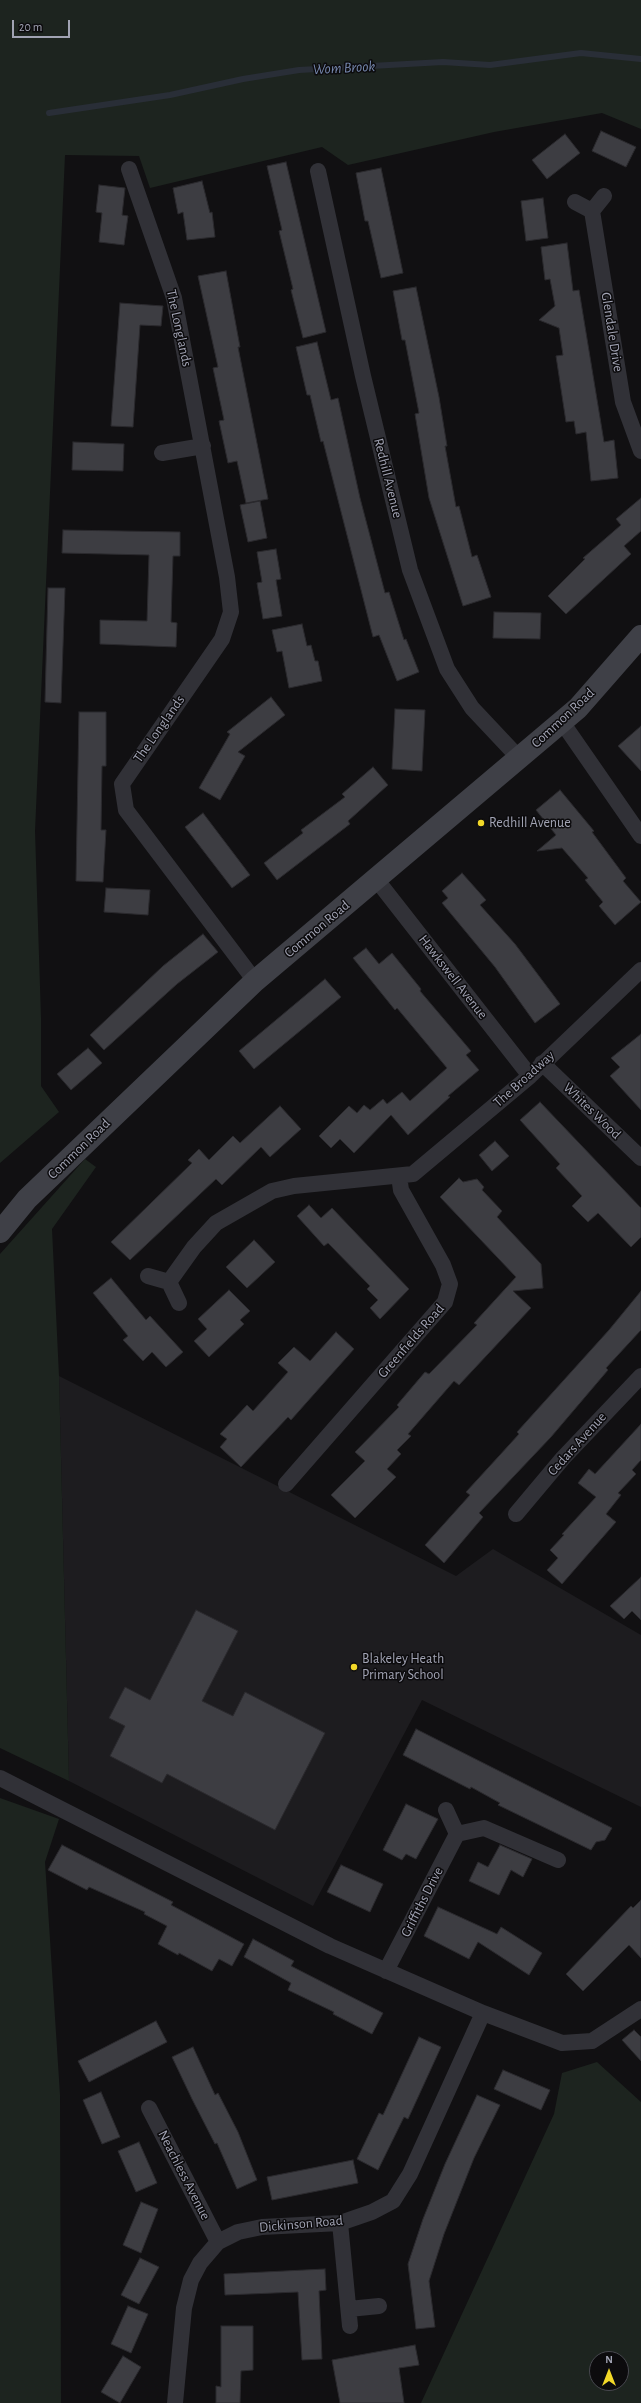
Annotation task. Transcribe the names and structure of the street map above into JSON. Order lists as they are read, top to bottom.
{
  "streets": {
    "street": [
      "The Longlands",
      "Glendale Drive",
      "Redhill Avenue",
      "Common Road",
      "Hawkswell Avenue",
      "The Broadway",
      "Whites Wood",
      "Greenfields Road",
      "Cedars Avenue",
      "Griffiths Drive",
      "Neachless Avenue",
      "Dickinson Road"
    ]
  },
  "crossings": [
    ["The Longlands", "Common Road"],
    ["Redhill Avenue", "Common Road"],
    ["Common Road", "Hawkswell Avenue"],
    ["Hawkswell Avenue", "The Broadway"],
    ["The Broadway", "Whites Wood"],
    ["The Broadway", "Greenfields Road"],
    ["Neachless Avenue", "Dickinson Road"]
  ],
  "water": ["Wom Brook"],
  "places": ["Redhill Avenue", "Blakeley Heath Primary School"],
  "scale_bar": "20 m",
  "north": "top"
}
